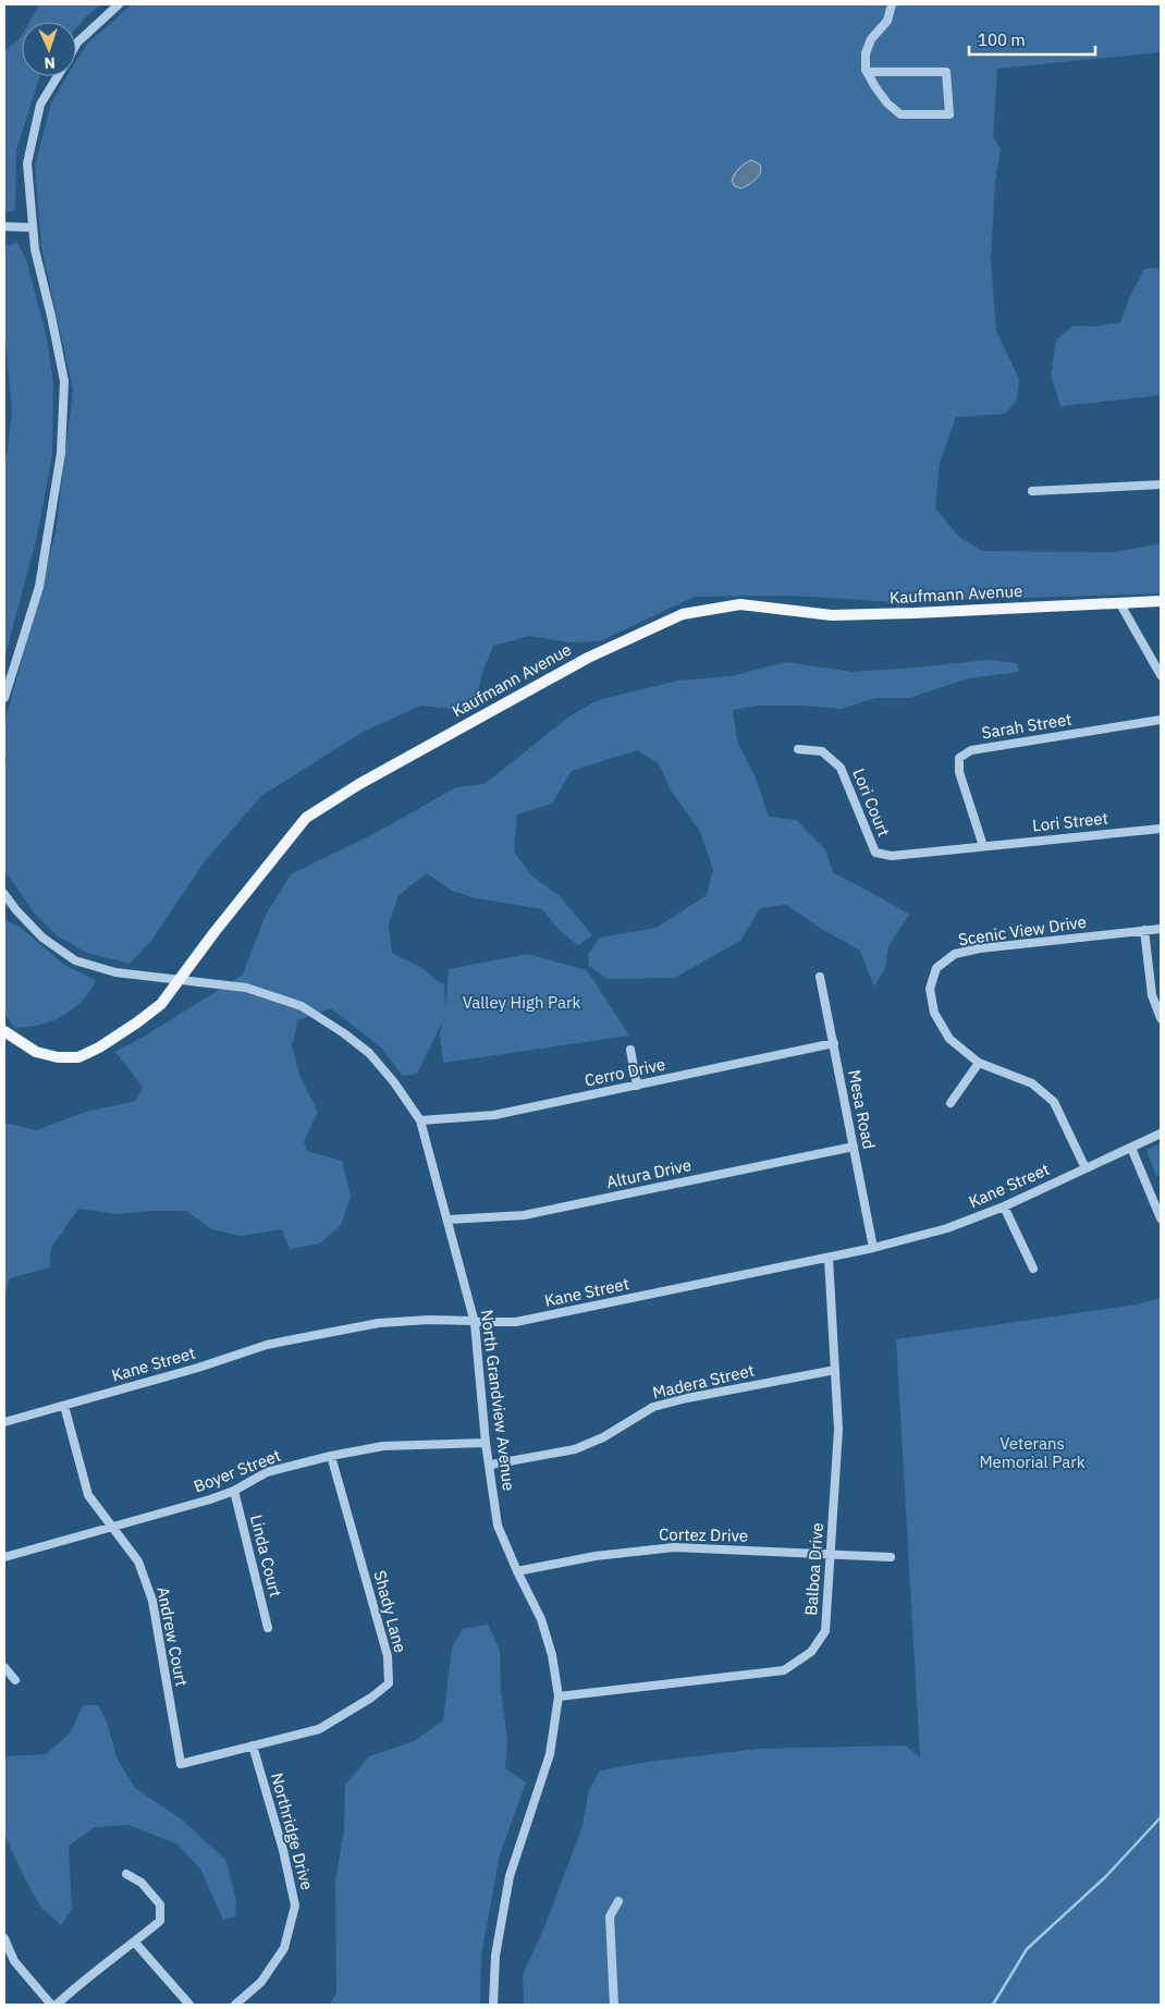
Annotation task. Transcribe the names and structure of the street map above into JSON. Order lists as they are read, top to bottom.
{
  "streets": {
    "main road": ["Kaufmann Avenue"],
    "street": [
      "Sarah Street",
      "Lori Court",
      "Lori Street",
      "Scenic View Drive",
      "Cerro Drive",
      "Mesa Road",
      "Altura Drive",
      "Kane Street",
      "Madera Street",
      "North Grandview Avenue",
      "Boyer Street",
      "Cortez Drive",
      "Linda Court",
      "Balboa Drive",
      "Shady Lane",
      "Andrew Court",
      "Northridge Drive"
    ]
  },
  "crossings": [
    ["Kaufmann Avenue", "North Grandview Avenue"],
    ["Sarah Street", "Lori Court"],
    ["Sarah Street", "Lori Street"],
    ["Lori Court", "Lori Street"],
    ["Scenic View Drive", "Kane Street"],
    ["Cerro Drive", "Mesa Road"],
    ["Cerro Drive", "North Grandview Avenue"],
    ["Mesa Road", "Altura Drive"],
    ["Mesa Road", "Kane Street"],
    ["Altura Drive", "North Grandview Avenue"],
    ["Kane Street", "North Grandview Avenue"],
    ["Kane Street", "Balboa Drive"],
    ["Kane Street", "Andrew Court"],
    ["Madera Street", "North Grandview Avenue"],
    ["Madera Street", "Balboa Drive"],
    ["North Grandview Avenue", "Boyer Street"],
    ["North Grandview Avenue", "Cortez Drive"],
    ["North Grandview Avenue", "Balboa Drive"],
    ["Boyer Street", "Linda Court"],
    ["Boyer Street", "Shady Lane"],
    ["Boyer Street", "Andrew Court"],
    ["Cortez Drive", "Balboa Drive"],
    ["Shady Lane", "Andrew Court"],
    ["Shady Lane", "Northridge Drive"]
  ],
  "parks": ["Valley High Park", "Veterans Memorial Park"],
  "scale_bar": "100 m",
  "north": "bottom"
}
